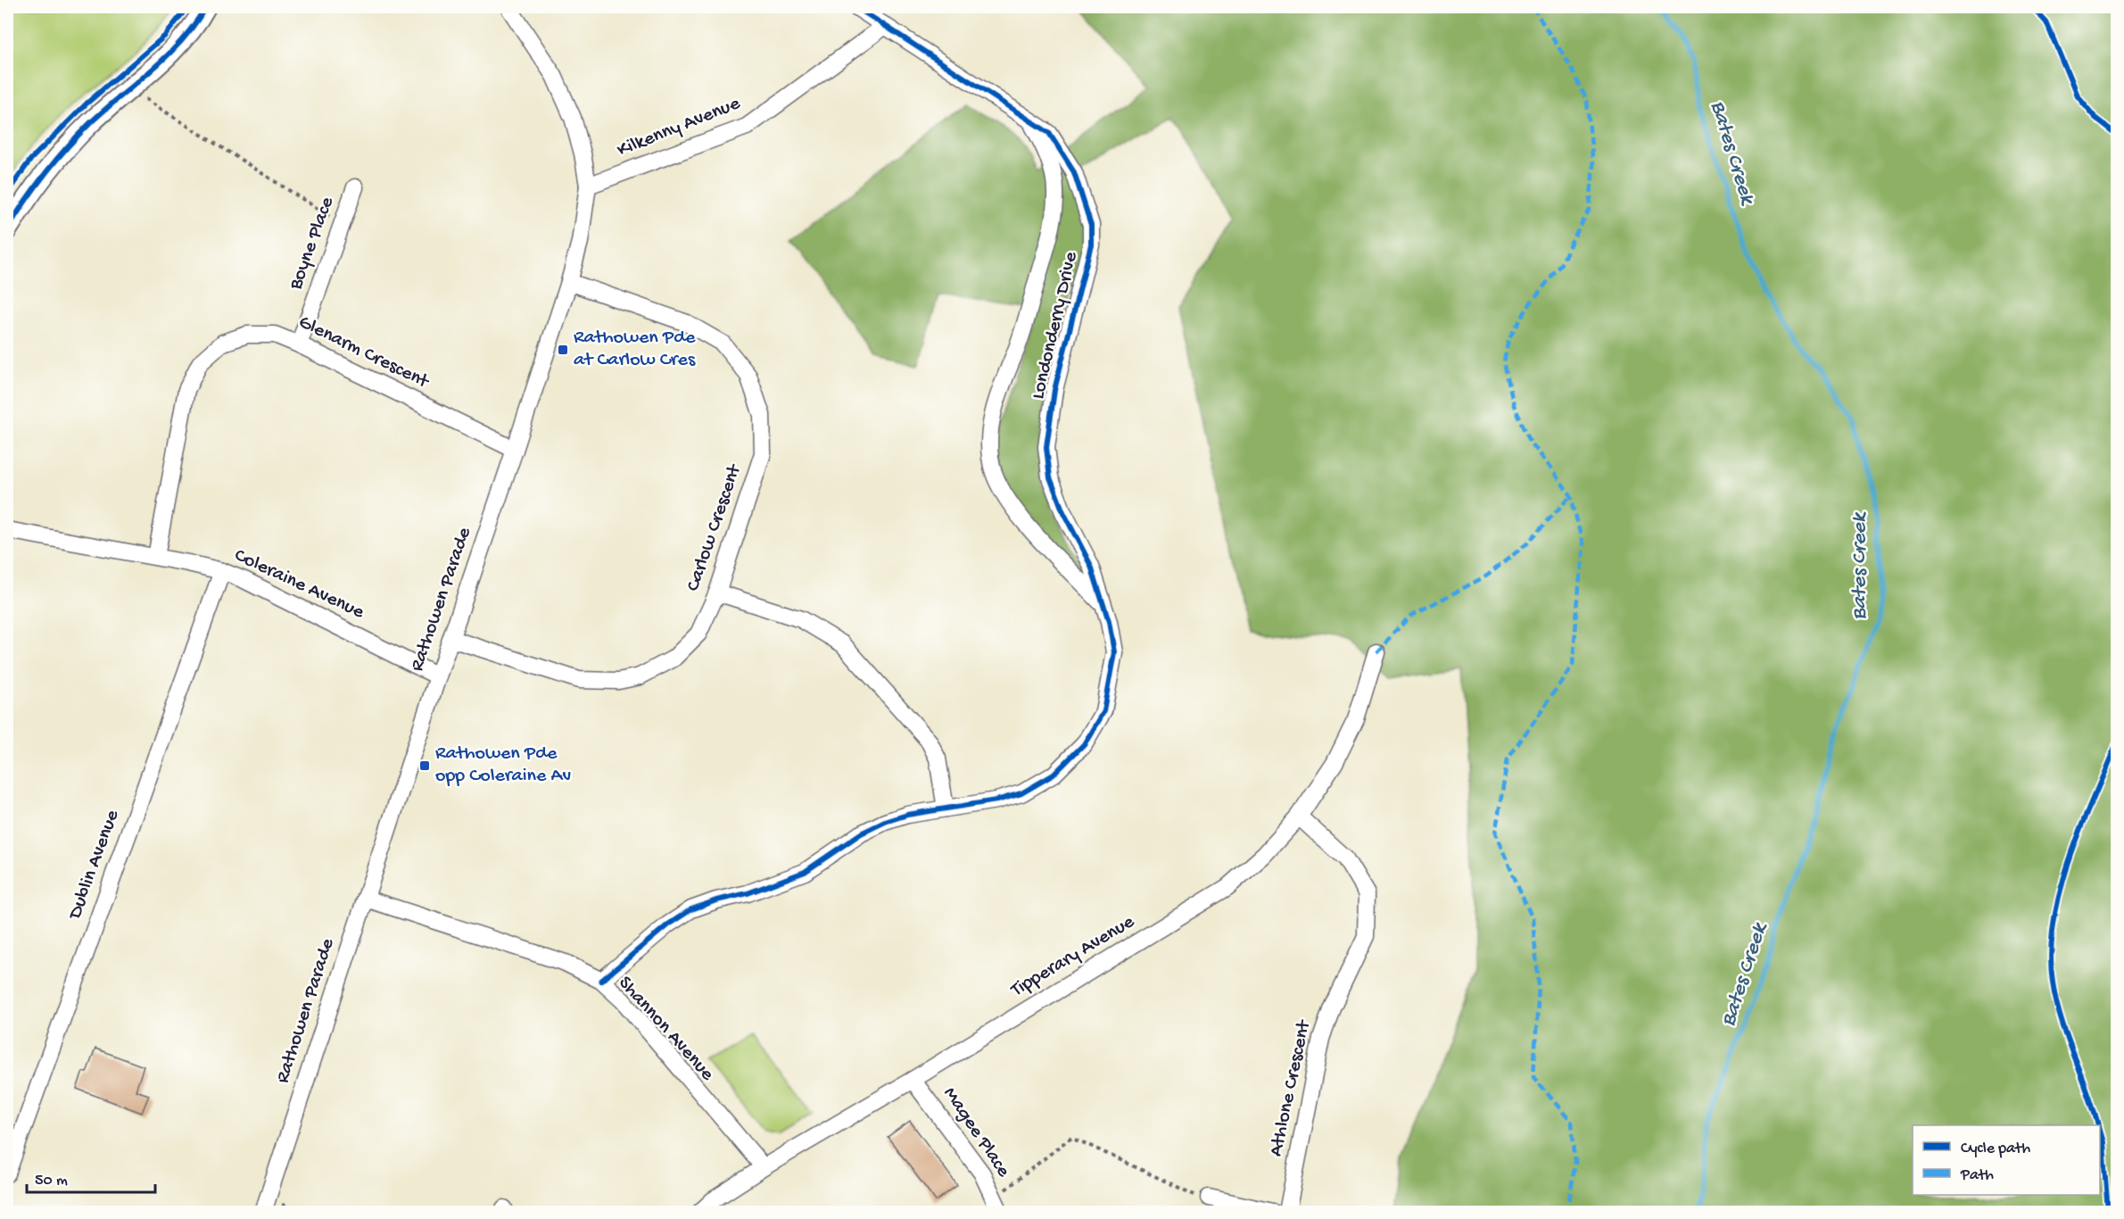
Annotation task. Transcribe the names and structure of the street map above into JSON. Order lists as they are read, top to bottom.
{
  "streets": {
    "street": [
      "Kilkenny Avenue",
      "Boyne Place",
      "Londonderry Drive",
      "Glenarm Crescent",
      "Carlow Crescent",
      "Coleraine Avenue",
      "Rathowen Parade",
      "Dublin Avenue",
      "Tipperary Avenue",
      "Shannon Avenue",
      "Athlone Crescent",
      "Magee Place"
    ]
  },
  "crossings": [
    ["Kilkenny Avenue", "Londonderry Drive"],
    ["Kilkenny Avenue", "Rathowen Parade"],
    ["Boyne Place", "Glenarm Crescent"],
    ["Londonderry Drive", "Shannon Avenue"],
    ["Glenarm Crescent", "Coleraine Avenue"],
    ["Glenarm Crescent", "Rathowen Parade"],
    ["Carlow Crescent", "Rathowen Parade"],
    ["Coleraine Avenue", "Rathowen Parade"],
    ["Coleraine Avenue", "Dublin Avenue"],
    ["Rathowen Parade", "Shannon Avenue"],
    ["Tipperary Avenue", "Shannon Avenue"],
    ["Tipperary Avenue", "Athlone Crescent"],
    ["Tipperary Avenue", "Magee Place"]
  ],
  "water": ["Bates Creek"],
  "places": {
    "transit": ["Rathowen Pde at Carlow Cres", "Rathowen Pde opp Coleraine Av"]
  },
  "legend": ["Cycle path", "Path"],
  "scale_bar": "50 m"
}
